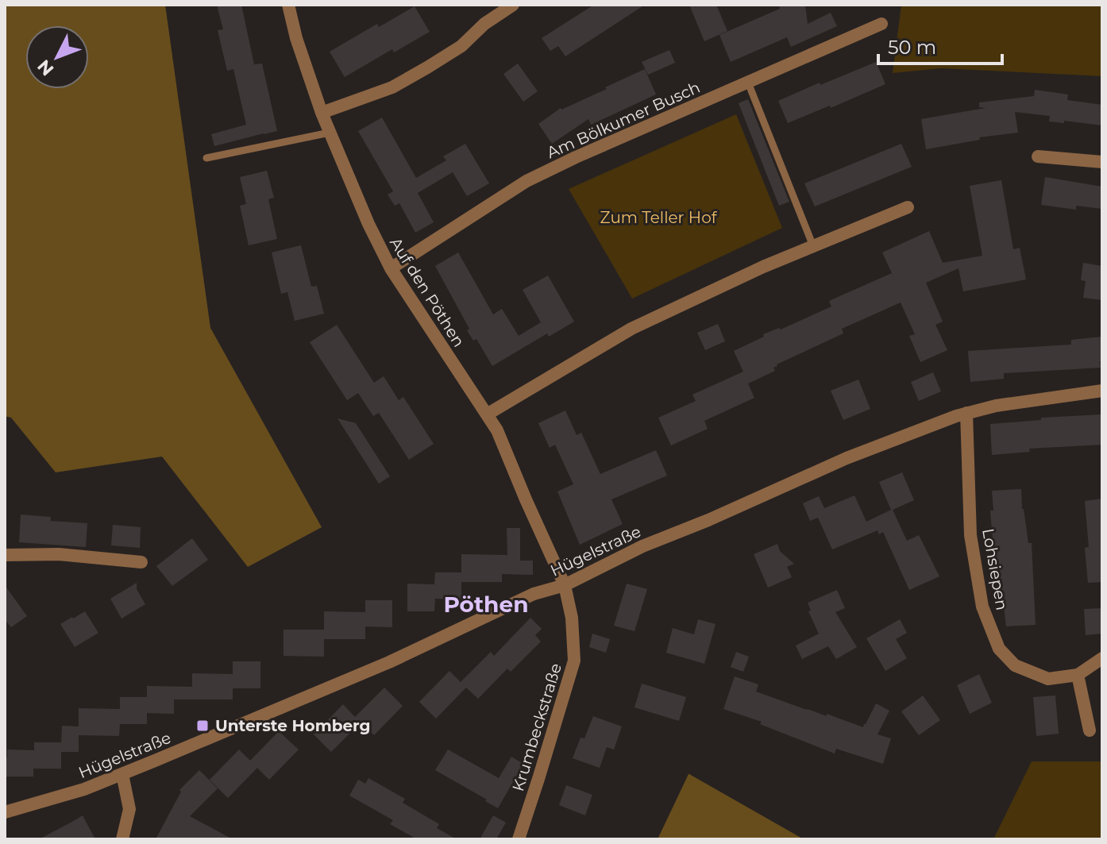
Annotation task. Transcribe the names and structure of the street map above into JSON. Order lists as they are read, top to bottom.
{
  "streets": {
    "street": [
      "Am Bölkumer Busch",
      "Auf den Pöthen",
      "Hügelstraße",
      "Lohsiepen",
      "Krumbeckstraße"
    ]
  },
  "crossings": [
    ["Am Bölkumer Busch", "Auf den Pöthen"],
    ["Auf den Pöthen", "Hügelstraße"],
    ["Auf den Pöthen", "Krumbeckstraße"],
    ["Hügelstraße", "Lohsiepen"],
    ["Hügelstraße", "Krumbeckstraße"]
  ],
  "districts": ["Pöthen"],
  "parks": ["Zum Teller Hof"],
  "places": {
    "transit": ["Unterste Homberg"]
  },
  "scale_bar": "50 m",
  "north": "bottom left"
}
